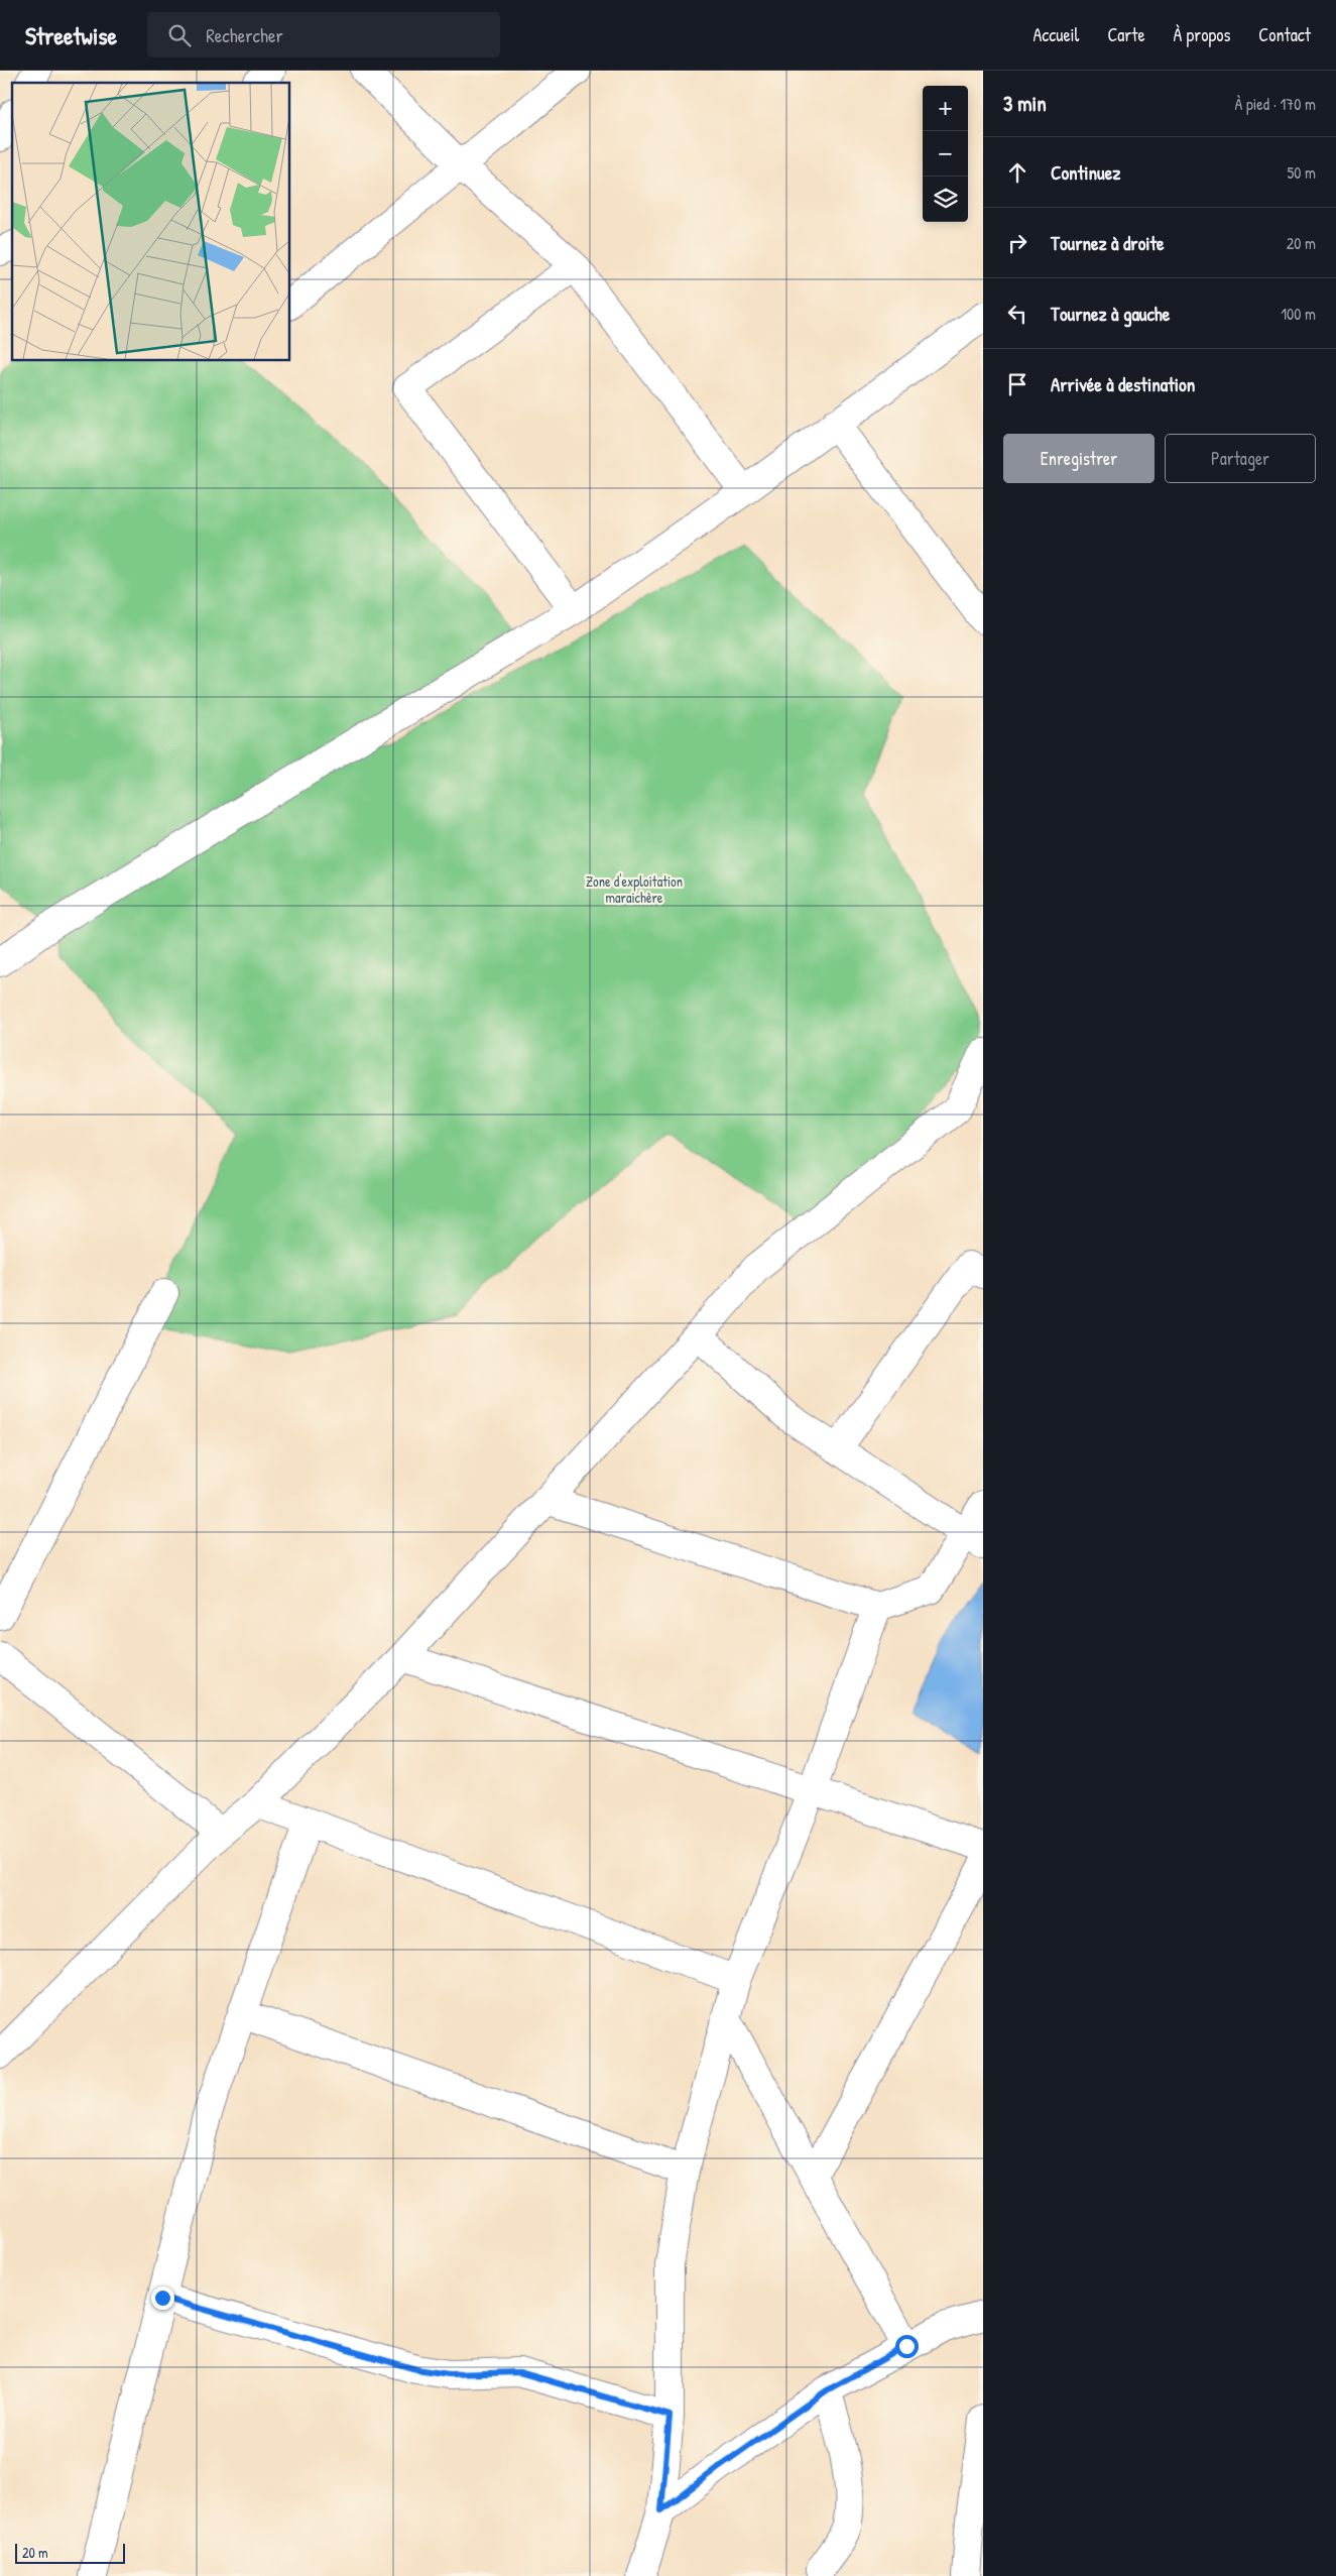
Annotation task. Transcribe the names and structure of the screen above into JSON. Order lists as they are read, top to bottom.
{
  "parks": ["Zone d'exploitation maraichère"],
  "scale_bar": "20 m",
  "page": {
    "header": "Streetwise",
    "search": "Rechercher",
    "nav": [
      "Accueil",
      "Carte",
      "À propos",
      "Contact"
    ],
    "heading": ["3 min", "À pied · 170 m"],
    "map_buttons": ["+", "−"],
    "list": [
      ["Continuez", "50 m"],
      ["Tournez à droite", "20 m"],
      ["Tournez à gauche", "100 m"],
      "Arrivée à destination"
    ],
    "buttons": ["Enregistrer", "Partager"],
    "scale": "20 m"
  }
}
